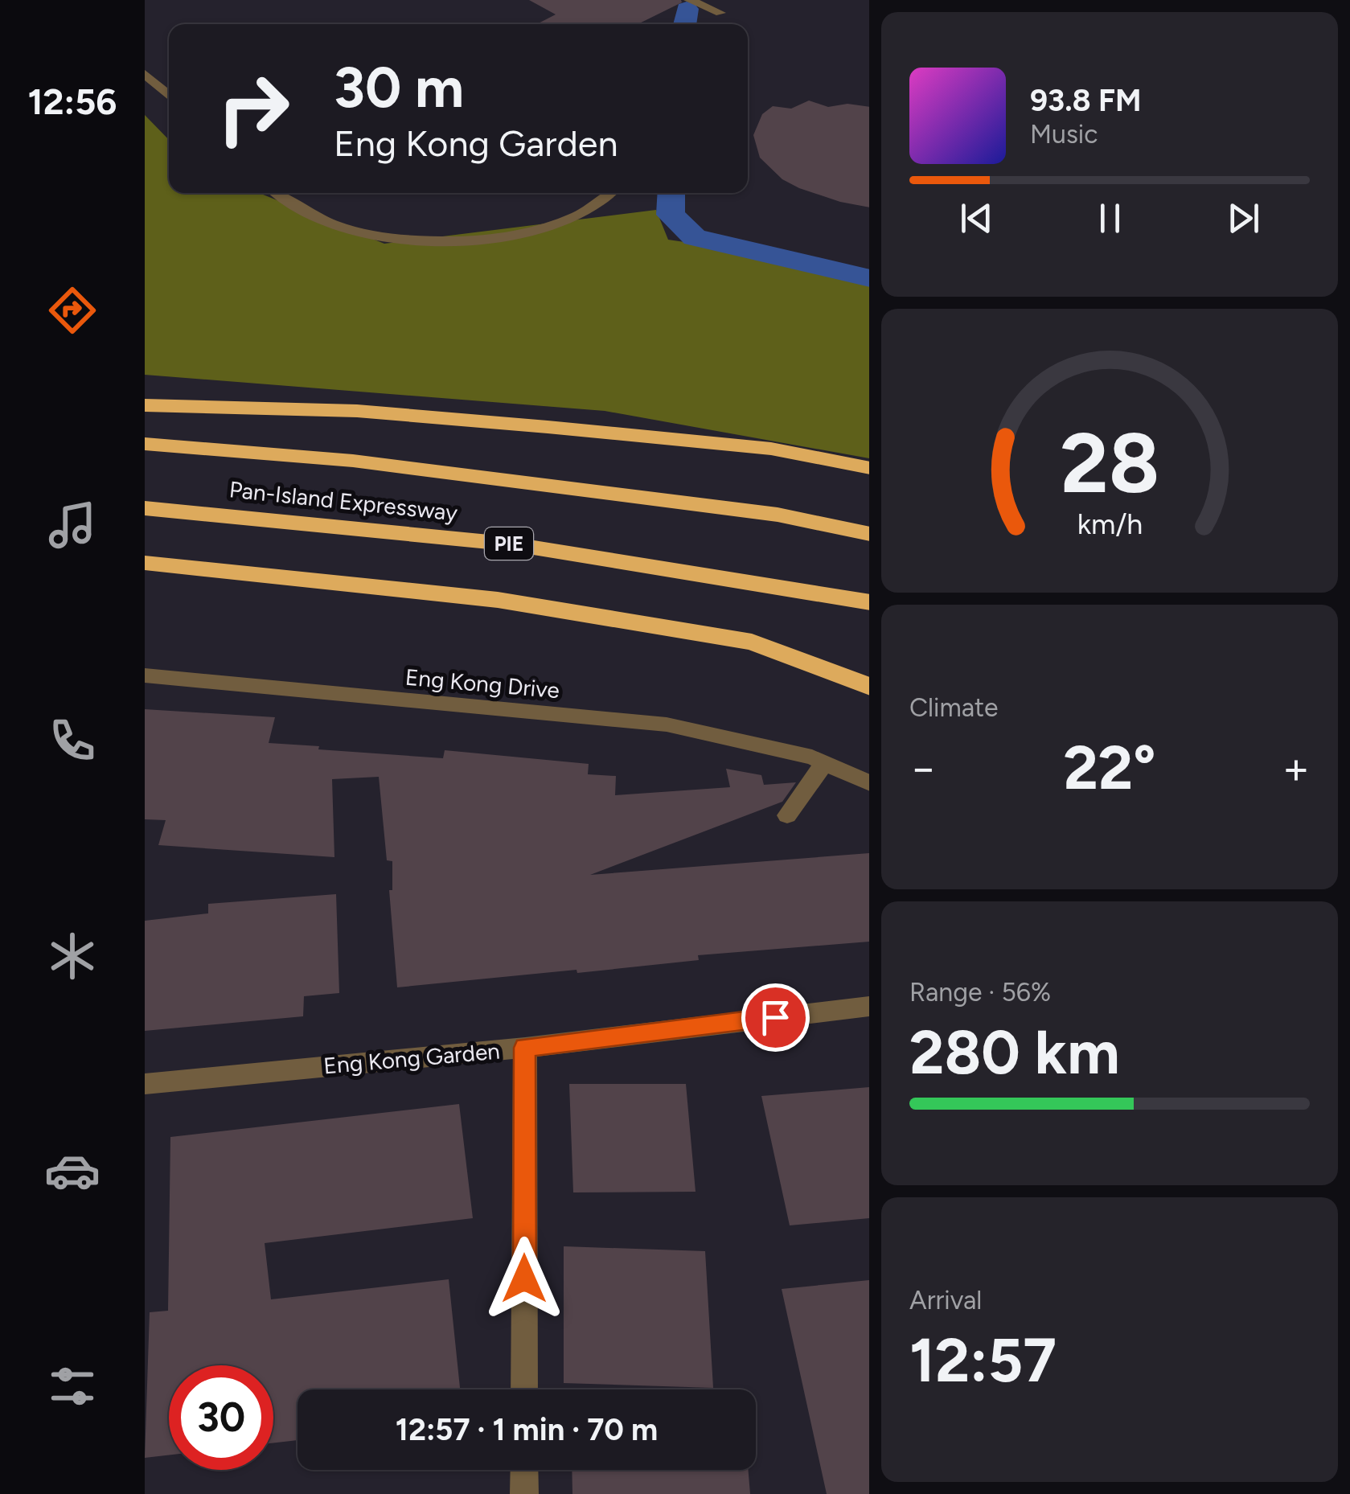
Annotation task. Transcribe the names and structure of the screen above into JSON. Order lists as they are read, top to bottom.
{
  "streets": {
    "highway": ["Pan-Island Expressway", "PIE"],
    "street": ["Eng Kong Drive", "Eng Kong Garden"]
  },
  "page": {
    "tabs": "12:56",
    "turn": ["30 m", "Eng Kong Garden"],
    "song": ["93.8 FM", "Music"],
    "tile": [
      "Climate",
      ["Range · 56%", "280 km"],
      ["Arrival", "12:57"]
    ],
    "heat": ["−", "22°", "+"],
    "limit": "30",
    "trip": "12:57 · 1 min · 70 m",
    "gauge": ["28", "km/h"]
  }
}
